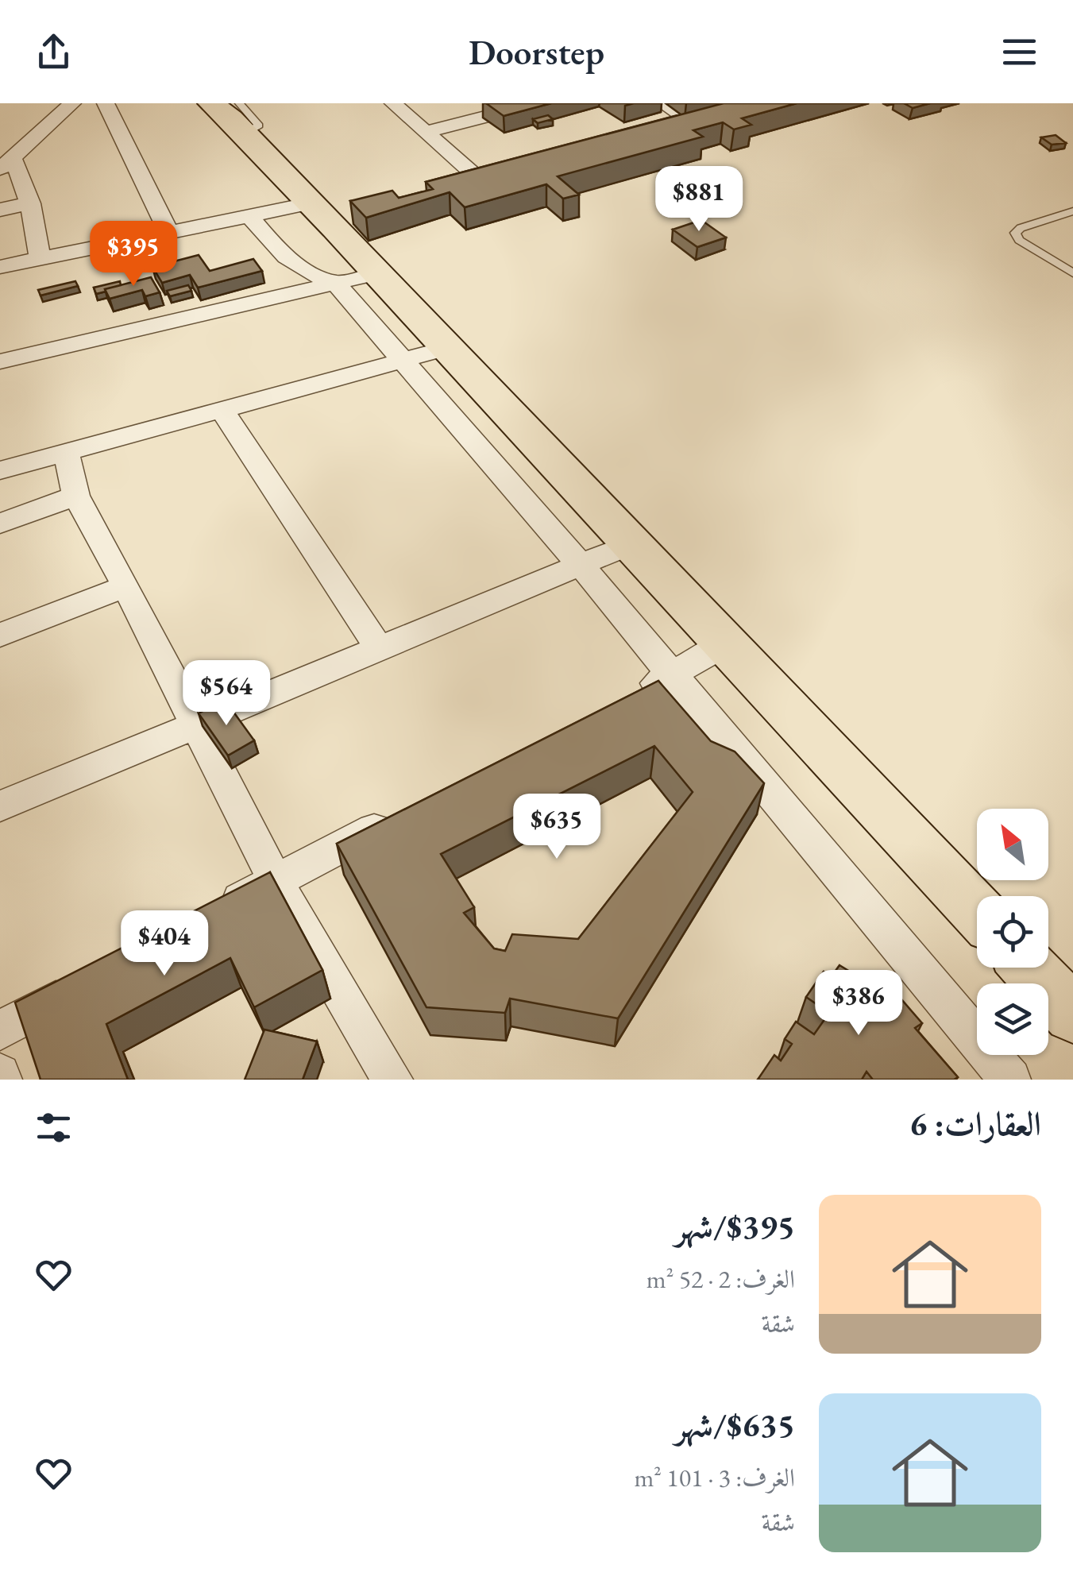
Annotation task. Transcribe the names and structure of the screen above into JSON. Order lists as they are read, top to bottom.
{
  "north": "top left",
  "page": {
    "header": "Doorstep",
    "price": [
      "$881",
      "$395",
      "$564",
      "$635",
      "$404",
      "$386"
    ],
    "heading": "العقارات: 6",
    "list": [
      {
        "name": "$395/شهر",
        "note": "الغرف: 2 · 52 m² · شقة"
      },
      {
        "name": "$635/شهر",
        "note": "الغرف: 3 · 101 m² · شقة"
      }
    ]
  }
}
